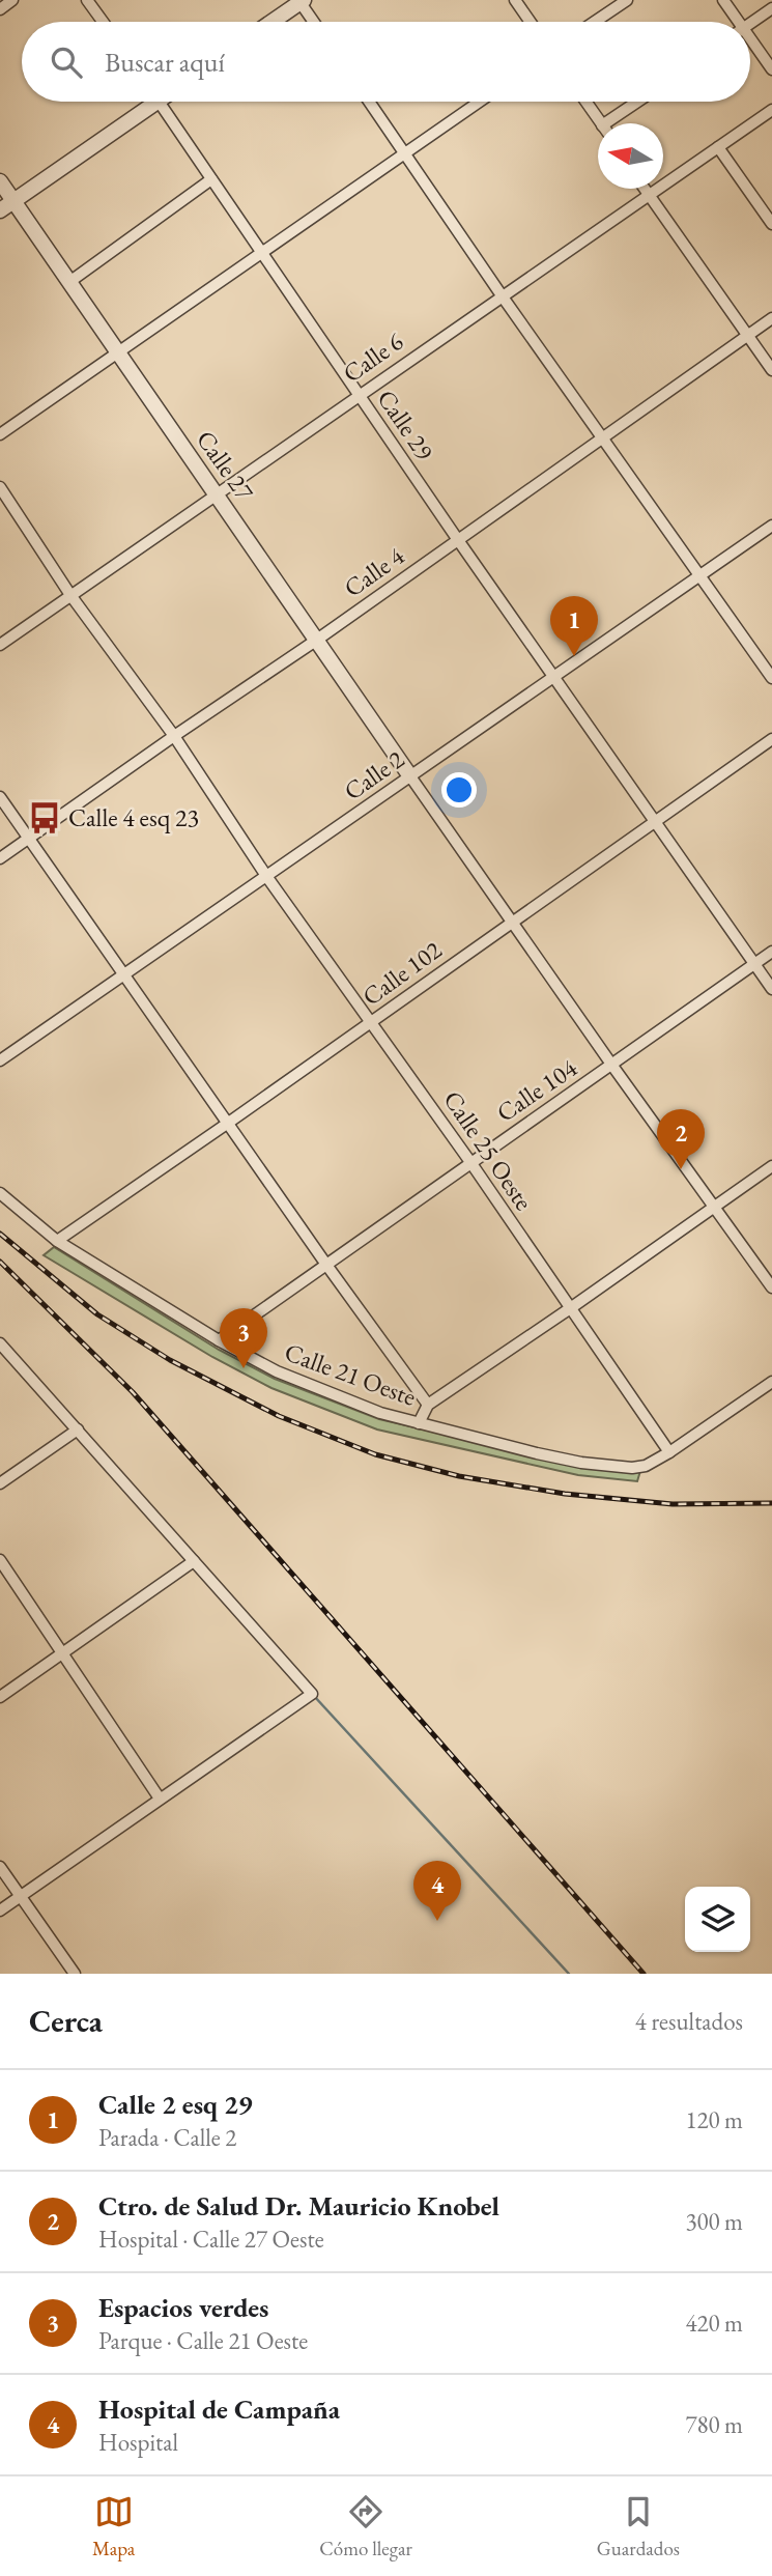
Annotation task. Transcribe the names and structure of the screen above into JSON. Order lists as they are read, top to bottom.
{
  "streets": {
    "street": [
      "Calle 6",
      "Calle 29",
      "Calle 27",
      "Calle 4",
      "Calle 2",
      "Calle 102",
      "Calle 104",
      "Calle 25 Oeste",
      "Calle 21 Oeste"
    ]
  },
  "crossings": [
    ["Calle 6", "Calle 29"],
    ["Calle 6", "Calle 27"],
    ["Calle 6", "Calle 25 Oeste"],
    ["Calle 29", "Calle 4"],
    ["Calle 29", "Calle 2"],
    ["Calle 29", "Calle 102"],
    ["Calle 29", "Calle 104"],
    ["Calle 27", "Calle 4"],
    ["Calle 27", "Calle 2"],
    ["Calle 4", "Calle 25 Oeste"],
    ["Calle 2", "Calle 25 Oeste"],
    ["Calle 102", "Calle 25 Oeste"],
    ["Calle 102", "Calle 21 Oeste"],
    ["Calle 104", "Calle 25 Oeste"],
    ["Calle 104", "Calle 21 Oeste"],
    ["Calle 25 Oeste", "Calle 21 Oeste"]
  ],
  "places": {
    "bus stop": ["Calle 4 esq 23"]
  },
  "north": "left",
  "page": {
    "search": "Buscar aquí",
    "pins": [
      "1",
      "2",
      "3",
      "4"
    ],
    "heading": ["Cerca", "4 resultados"],
    "list": [
      {
        "mark": "1",
        "name": "Calle 2 esq 29",
        "note": "Parada · Calle 2",
        "value": "120 m"
      },
      {
        "mark": "2",
        "name": "Ctro. de Salud Dr. Mauricio Knobel",
        "note": "Hospital · Calle 27 Oeste",
        "value": "300 m"
      },
      {
        "mark": "3",
        "name": "Espacios verdes",
        "note": "Parque · Calle 21 Oeste",
        "value": "420 m"
      },
      {
        "mark": "4",
        "name": "Hospital de Campaña",
        "note": "Hospital",
        "value": "780 m"
      }
    ],
    "nav": ["Mapa", "Cómo llegar", "Guardados"]
  }
}
